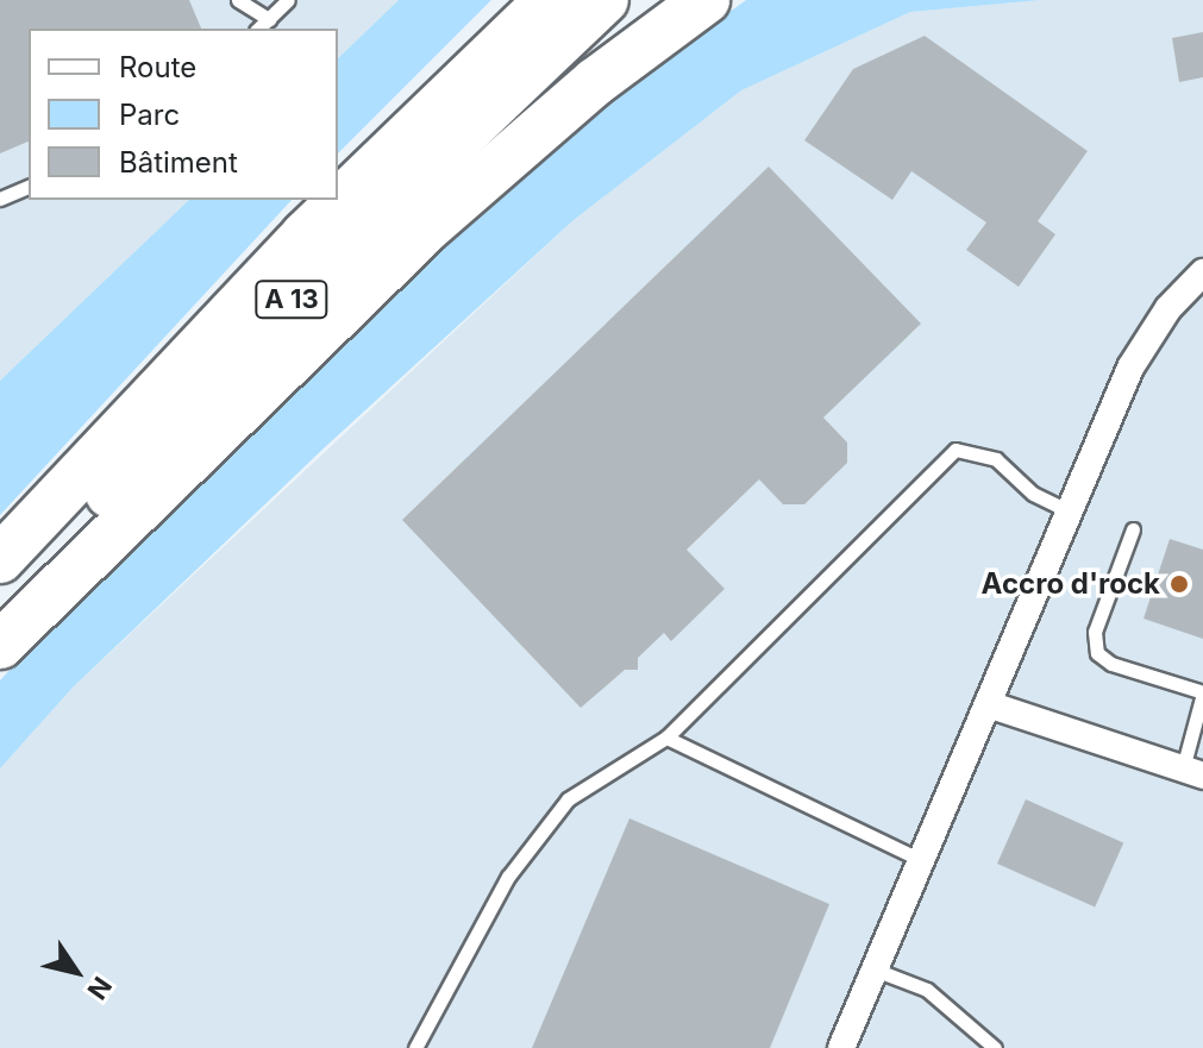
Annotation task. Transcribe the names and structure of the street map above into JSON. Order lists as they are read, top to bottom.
{
  "streets": {
    "highway": ["A 13"]
  },
  "places": ["Accro d'rock"],
  "legend": ["Route", "Parc", "Bâtiment"],
  "north": "bottom right"
}
